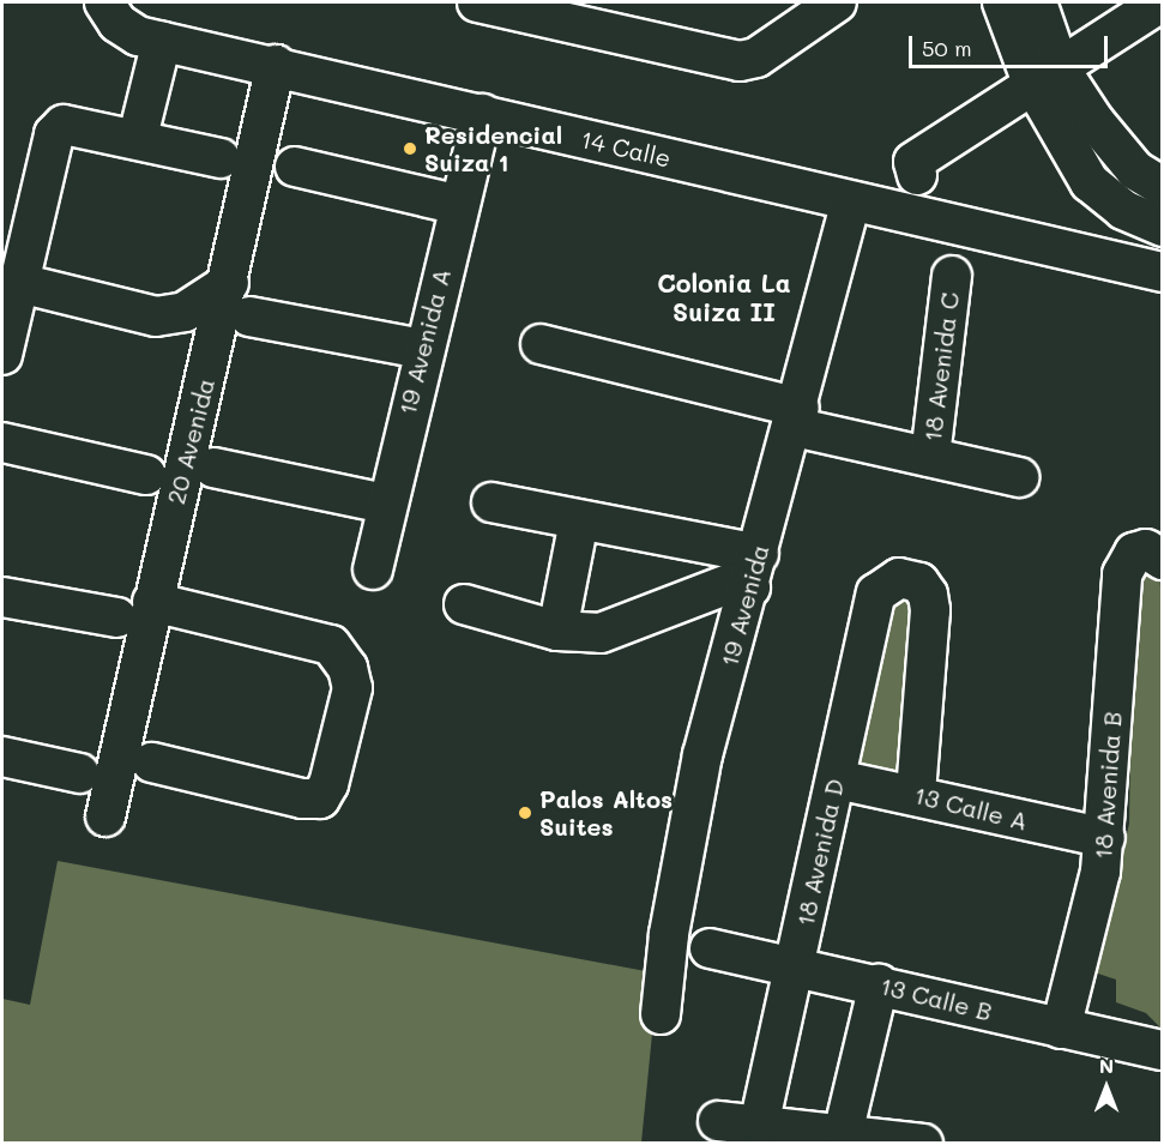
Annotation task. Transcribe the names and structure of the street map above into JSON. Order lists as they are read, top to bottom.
{
  "streets": {
    "street": [
      "14 Calle",
      "19 Avenida A",
      "18 Avenida C",
      "20 Avenida",
      "19 Avenida",
      "18 Avenida B",
      "13 Calle A",
      "18 Avenida D",
      "13 Calle B"
    ]
  },
  "crossings": [
    ["14 Calle", "19 Avenida A"],
    ["14 Calle", "20 Avenida"],
    ["14 Calle", "19 Avenida"],
    ["18 Avenida B", "13 Calle A"],
    ["18 Avenida B", "13 Calle B"],
    ["13 Calle A", "18 Avenida D"],
    ["18 Avenida D", "13 Calle B"]
  ],
  "districts": ["Colonia La Suiza II"],
  "places": ["Residencial Suiza 1", "Palos Altos Suites"],
  "scale_bar": "50 m",
  "north": "top"
}
